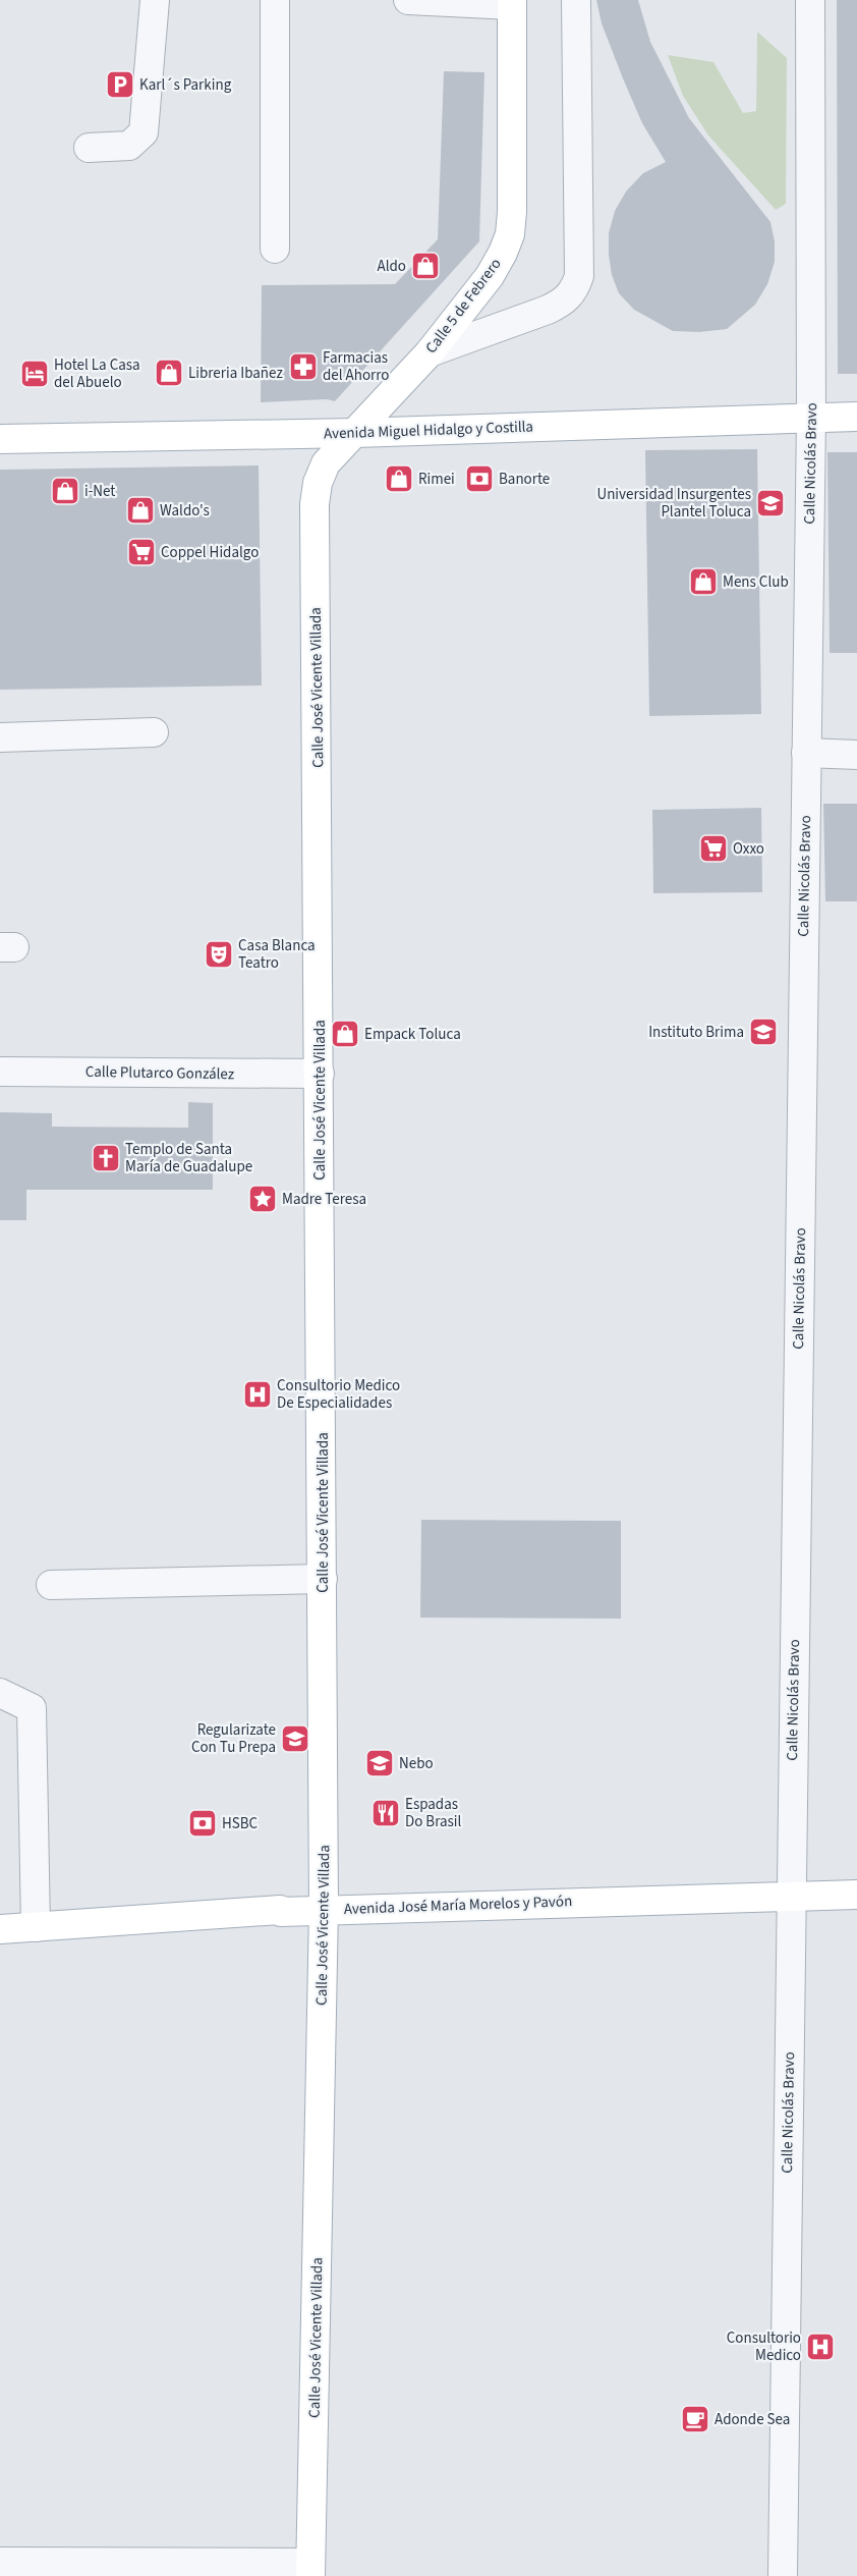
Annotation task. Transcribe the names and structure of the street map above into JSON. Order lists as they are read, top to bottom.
{
  "streets": {
    "main road": [
      "Calle 5 de Febrero",
      "Avenida Miguel Hidalgo y Costilla",
      "Calle José Vicente Villada",
      "Avenida José María Morelos y Pavón"
    ],
    "street": ["Calle Nicolás Bravo", "Calle Plutarco González"]
  },
  "crossings": [
    ["Calle 5 de Febrero", "Avenida Miguel Hidalgo y Costilla"],
    ["Calle 5 de Febrero", "Calle José Vicente Villada"],
    ["Avenida Miguel Hidalgo y Costilla", "Calle Nicolás Bravo"],
    ["Avenida Miguel Hidalgo y Costilla", "Calle José Vicente Villada"],
    ["Calle Nicolás Bravo", "Avenida José María Morelos y Pavón"],
    ["Calle José Vicente Villada", "Calle Plutarco González"],
    ["Calle José Vicente Villada", "Avenida José María Morelos y Pavón"]
  ],
  "places": {
    "parking": ["Karl´s Parking"],
    "shop": [
      "Aldo",
      "Libreria Ibañez",
      "Rimei",
      "i-Net",
      "Waldo's",
      "Mens Club",
      "Empack Toluca"
    ],
    "pharmacy": ["Farmacias del Ahorro"],
    "hotel": ["Hotel La Casa del Abuelo"],
    "bank": ["Banorte", "HSBC"],
    "school or university": [
      "Universidad Insurgentes Plantel Toluca",
      "Instituto Brima",
      "Regularizate Con Tu Prepa",
      "Nebo"
    ],
    "supermarket": ["Coppel Hidalgo", "Oxxo"],
    "theatre": ["Casa Blanca Teatro"],
    "church": ["Templo de Santa María de Guadalupe"],
    "place": ["Madre Teresa"],
    "hospital": ["Consultorio Medico De Especialidades", "Consultorio Medico"],
    "restaurant": ["Espadas Do Brasil"],
    "cafe": ["Adonde Sea"]
  }
}
